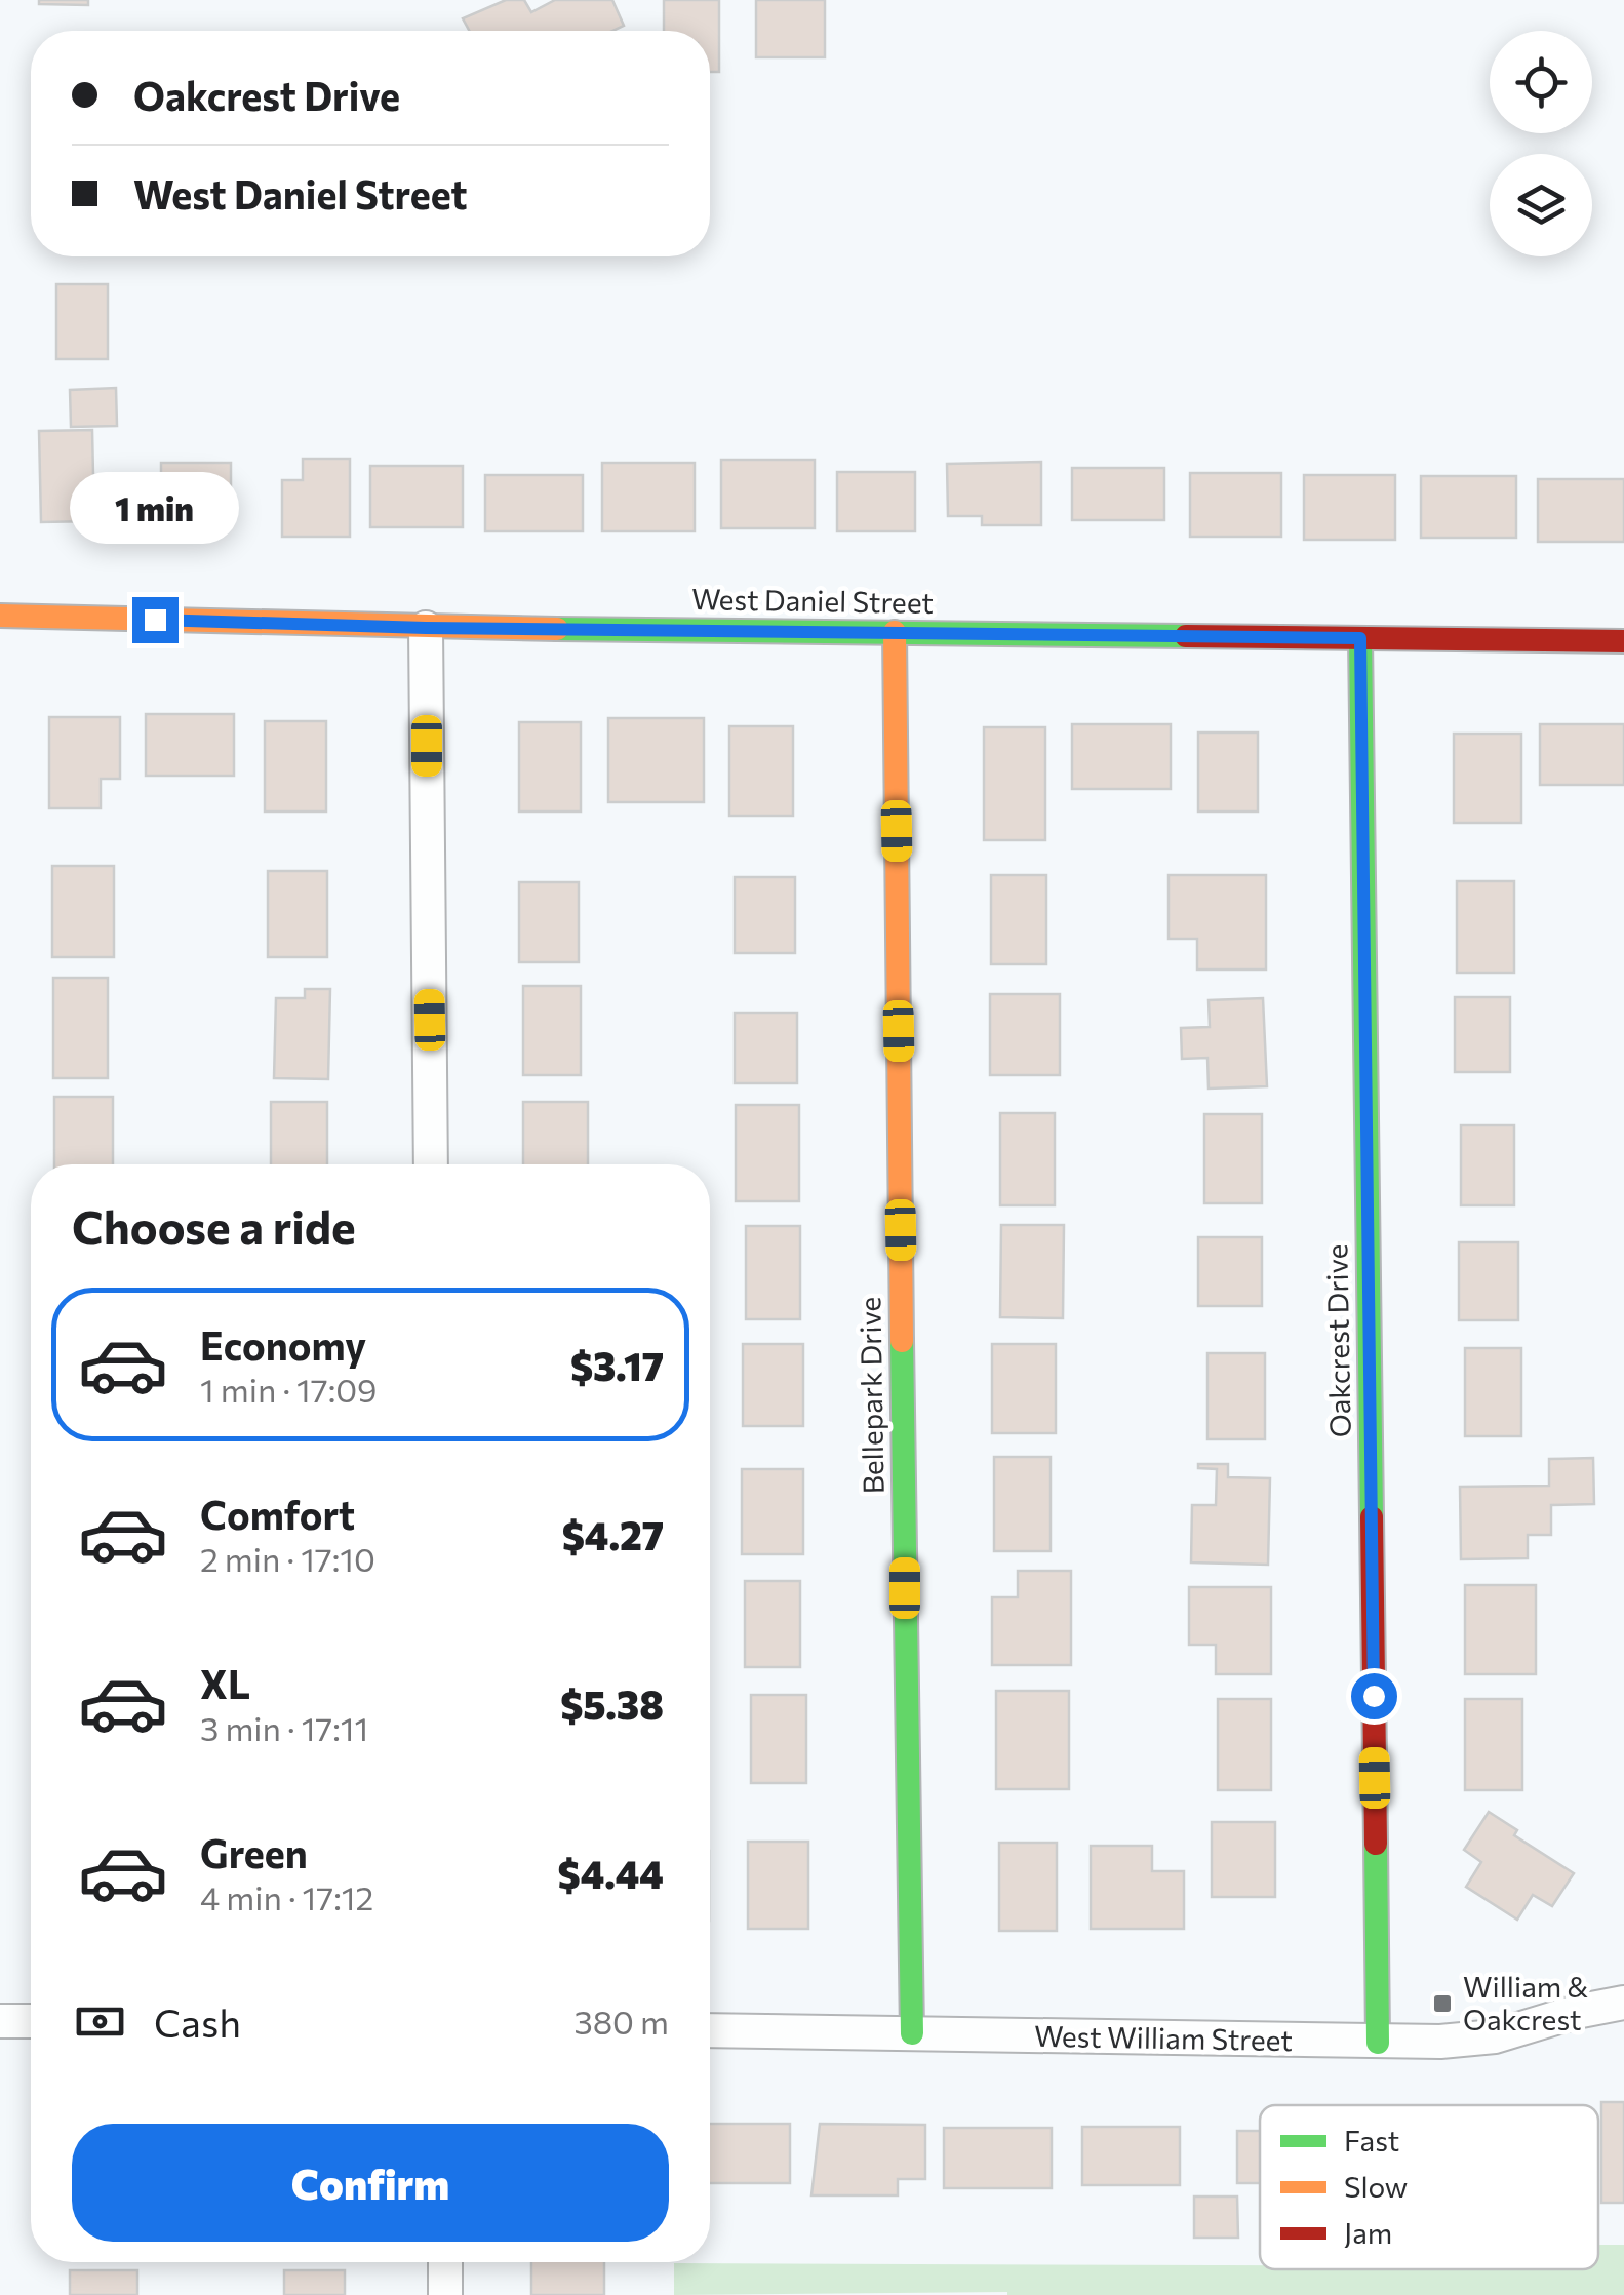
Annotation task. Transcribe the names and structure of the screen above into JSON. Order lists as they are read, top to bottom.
{
  "streets": {
    "street": [
      "West Daniel Street",
      "Oakcrest Drive",
      "Bellepark Drive",
      "West William Street"
    ]
  },
  "crossings": [
    ["West Daniel Street", "Oakcrest Drive"],
    ["West Daniel Street", "Bellepark Drive"],
    ["Oakcrest Drive", "West William Street"],
    ["Bellepark Drive", "West William Street"]
  ],
  "places": {
    "transit": ["William & Oakcrest"]
  },
  "legend": ["Fast", "Slow", "Jam"],
  "page": {
    "banner": ["Oakcrest Drive", "West Daniel Street"],
    "bubble": "1 min",
    "heading": "Choose a ride",
    "list": [
      {
        "name": "Economy",
        "note": "1 min · 17:09",
        "value": "$3.17"
      },
      {
        "name": "Comfort",
        "note": "2 min · 17:10",
        "value": "$4.27"
      },
      {
        "name": "XL",
        "note": "3 min · 17:11",
        "value": "$5.38"
      },
      {
        "name": "Green",
        "note": "4 min · 17:12",
        "value": "$4.44"
      }
    ],
    "pay": ["Cash", "380 m"],
    "buttons": "Confirm"
  }
}
